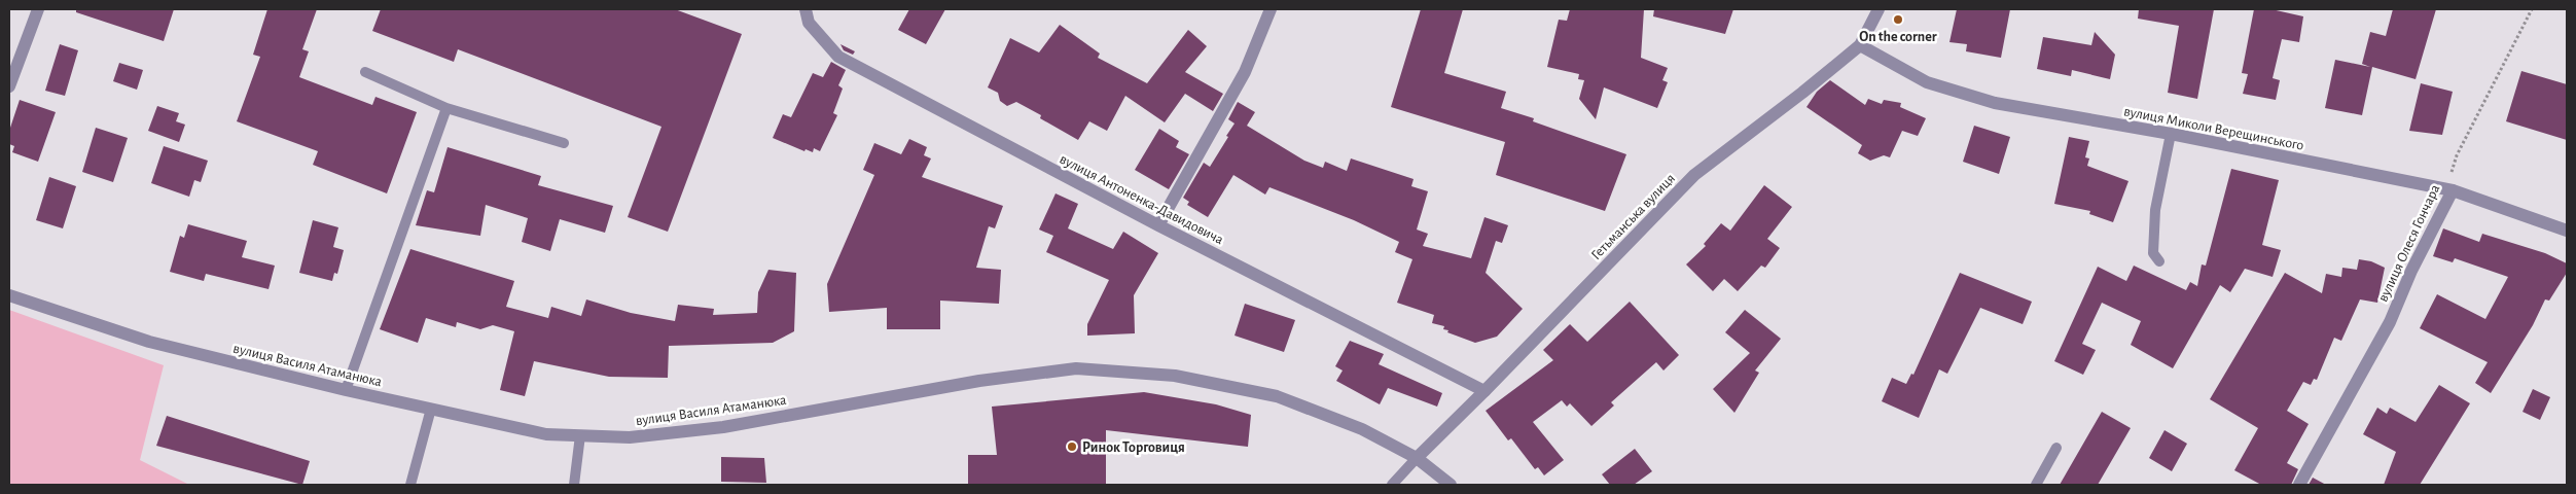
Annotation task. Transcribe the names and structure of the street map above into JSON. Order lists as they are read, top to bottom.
{
  "streets": {
    "street": [
      "вулиця Миколи Верещинського",
      "вулиця Антоненка-Давидовича",
      "Гетьманська вулиця",
      "вулиця Олеся Гончара",
      "вулиця Василя Атаманюка"
    ]
  },
  "crossings": [
    ["вулиця Миколи Верещинського", "Гетьманська вулиця"],
    ["вулиця Миколи Верещинського", "вулиця Олеся Гончара"],
    ["вулиця Антоненка-Давидовича", "Гетьманська вулиця"],
    ["Гетьманська вулиця", "вулиця Василя Атаманюка"]
  ],
  "places": ["On the corner", "Ринок Торговиця"]
}
